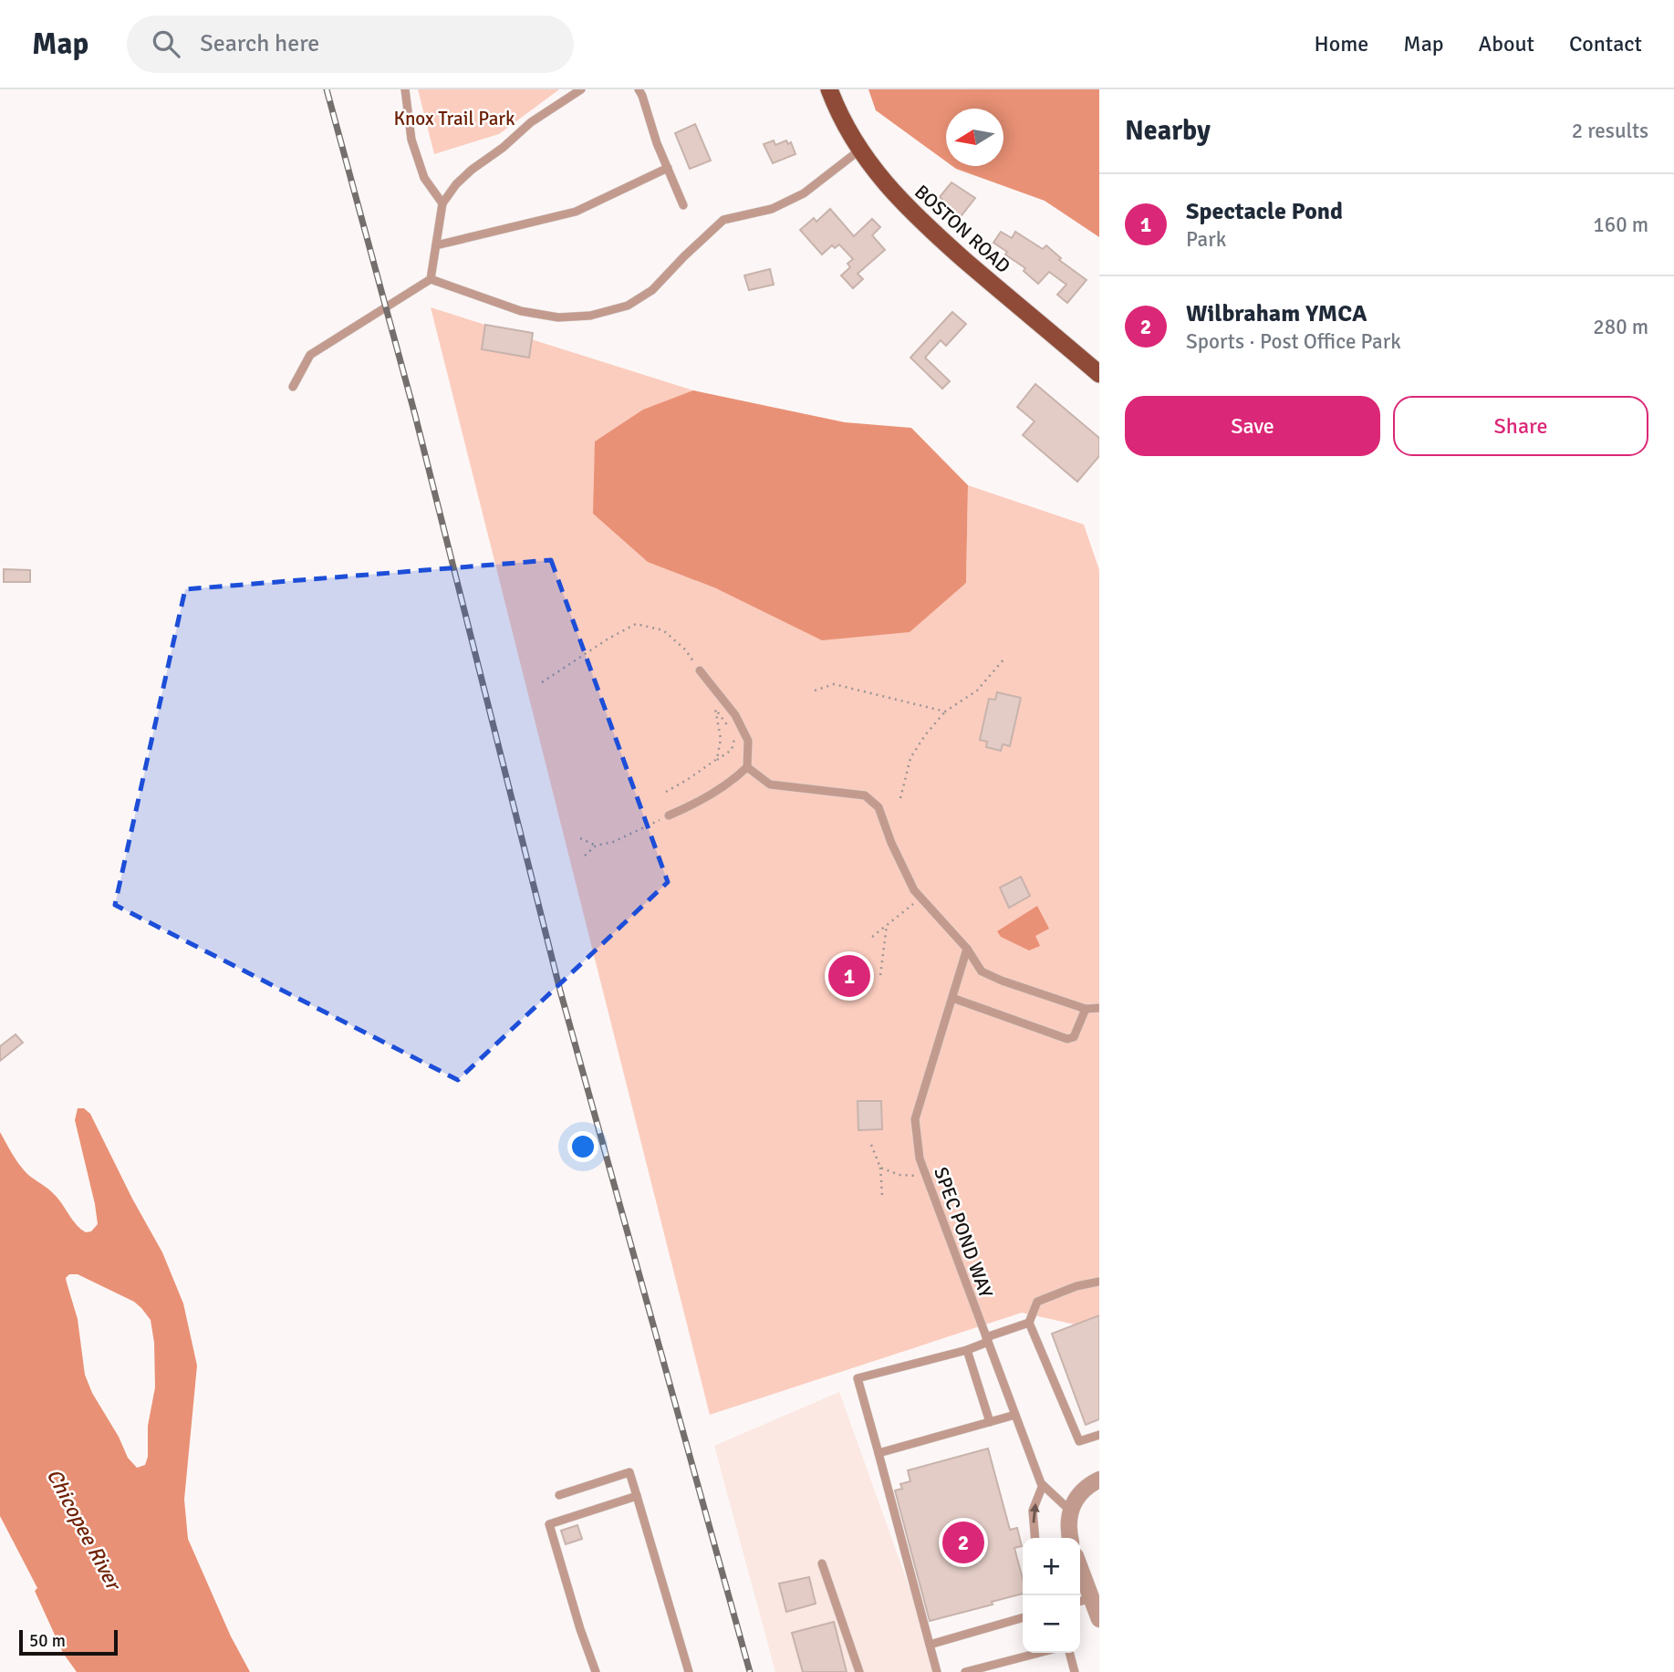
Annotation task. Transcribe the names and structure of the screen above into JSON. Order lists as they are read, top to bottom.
{
  "streets": {
    "main road": ["BOSTON ROAD"],
    "lane": ["SPEC POND WAY"]
  },
  "water": ["Chicopee River"],
  "parks": ["Knox Trail Park"],
  "scale_bar": "50 m",
  "north": "left",
  "page": {
    "header": "Map",
    "search": "Search here",
    "nav": [
      "Home",
      "Map",
      "About",
      "Contact"
    ],
    "heading": ["Nearby", "2 results"],
    "list": [
      {
        "mark": "1",
        "name": "Spectacle Pond",
        "note": "Park",
        "value": "160 m"
      },
      {
        "mark": "2",
        "name": "Wilbraham YMCA",
        "note": "Sports · Post Office Park",
        "value": "280 m"
      }
    ],
    "buttons": ["Save", "Share"],
    "pins": ["1", "2"],
    "map_buttons": ["+", "−"],
    "scale": "50 m"
  }
}
